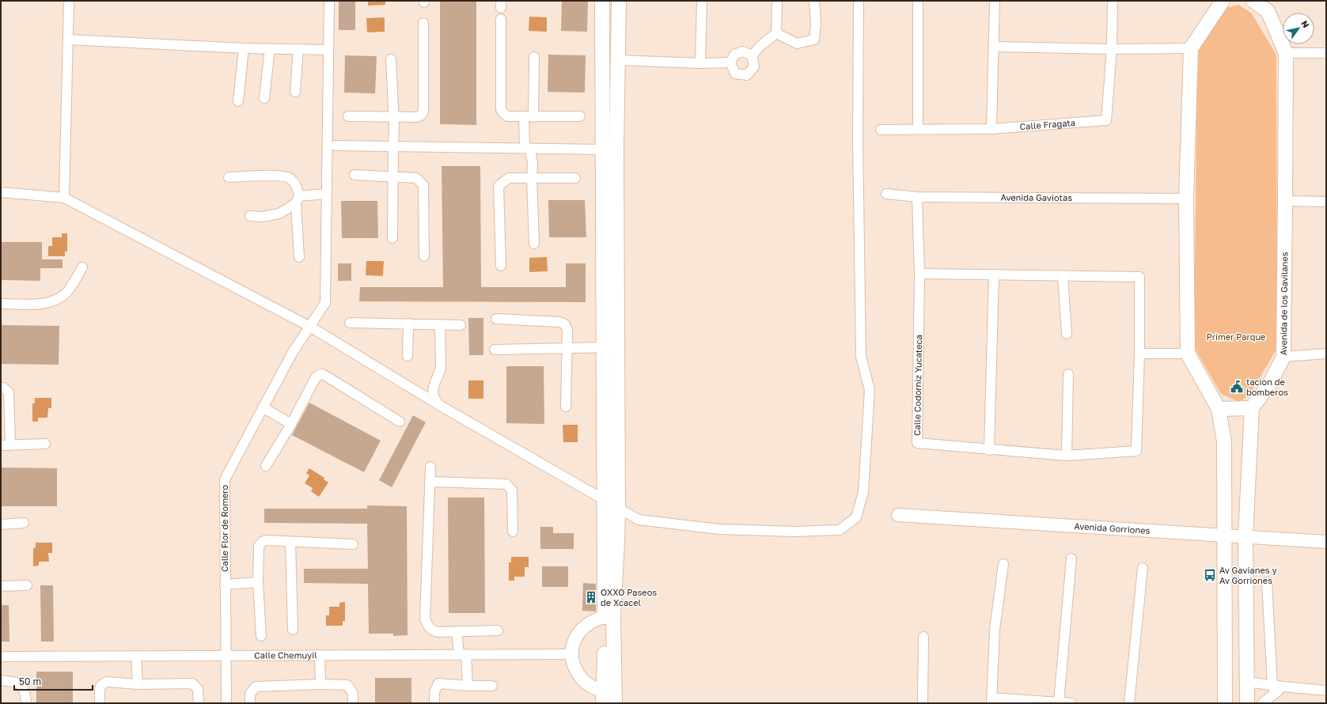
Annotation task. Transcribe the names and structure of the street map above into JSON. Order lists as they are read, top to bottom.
{
  "streets": {
    "main road": ["Avenida de los Gavilanes"],
    "street": [
      "Calle Fragata",
      "Avenida Gaviotas",
      "Calle Codorniz Yucateca",
      "Calle Flor de Romero",
      "Avenida Gorriones",
      "Calle Chemuyil"
    ]
  },
  "crossings": [
    ["Avenida Gaviotas", "Calle Codorniz Yucateca"],
    ["Calle Flor de Romero", "Calle Chemuyil"]
  ],
  "parks": ["Primer Parque"],
  "places": {
    "public building": ["tacion de bomberos"],
    "bus stop": ["Av Gavianes y Av Gorriones"],
    "building": ["OXXO Paseos de Xcacel"]
  },
  "scale_bar": "50 m",
  "north": "top right"
}
